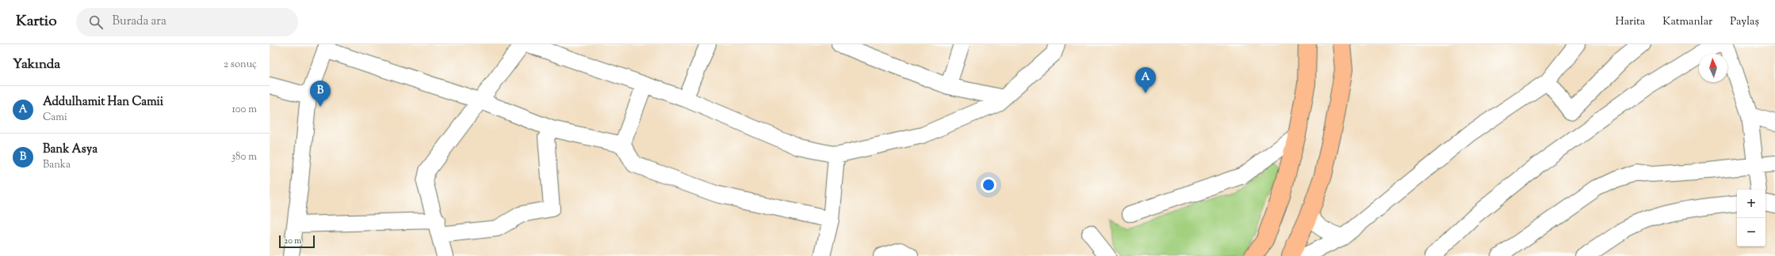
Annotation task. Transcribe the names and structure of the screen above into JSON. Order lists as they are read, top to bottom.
{
  "scale_bar": "20 m",
  "north": "top",
  "page": {
    "header": "Kartio",
    "search": "Burada ara",
    "nav": ["Harita", "Katmanlar", "Paylaş"],
    "heading": ["Yakında", "2 sonuç"],
    "pins": ["A", "B"],
    "list": [
      {
        "mark": "A",
        "name": "Addulhamit Han Camii",
        "note": "Cami",
        "value": "100 m"
      },
      {
        "mark": "B",
        "name": "Bank Asya",
        "note": "Banka",
        "value": "380 m"
      }
    ],
    "map_buttons": ["+", "−"],
    "scale": "20 m"
  }
}
